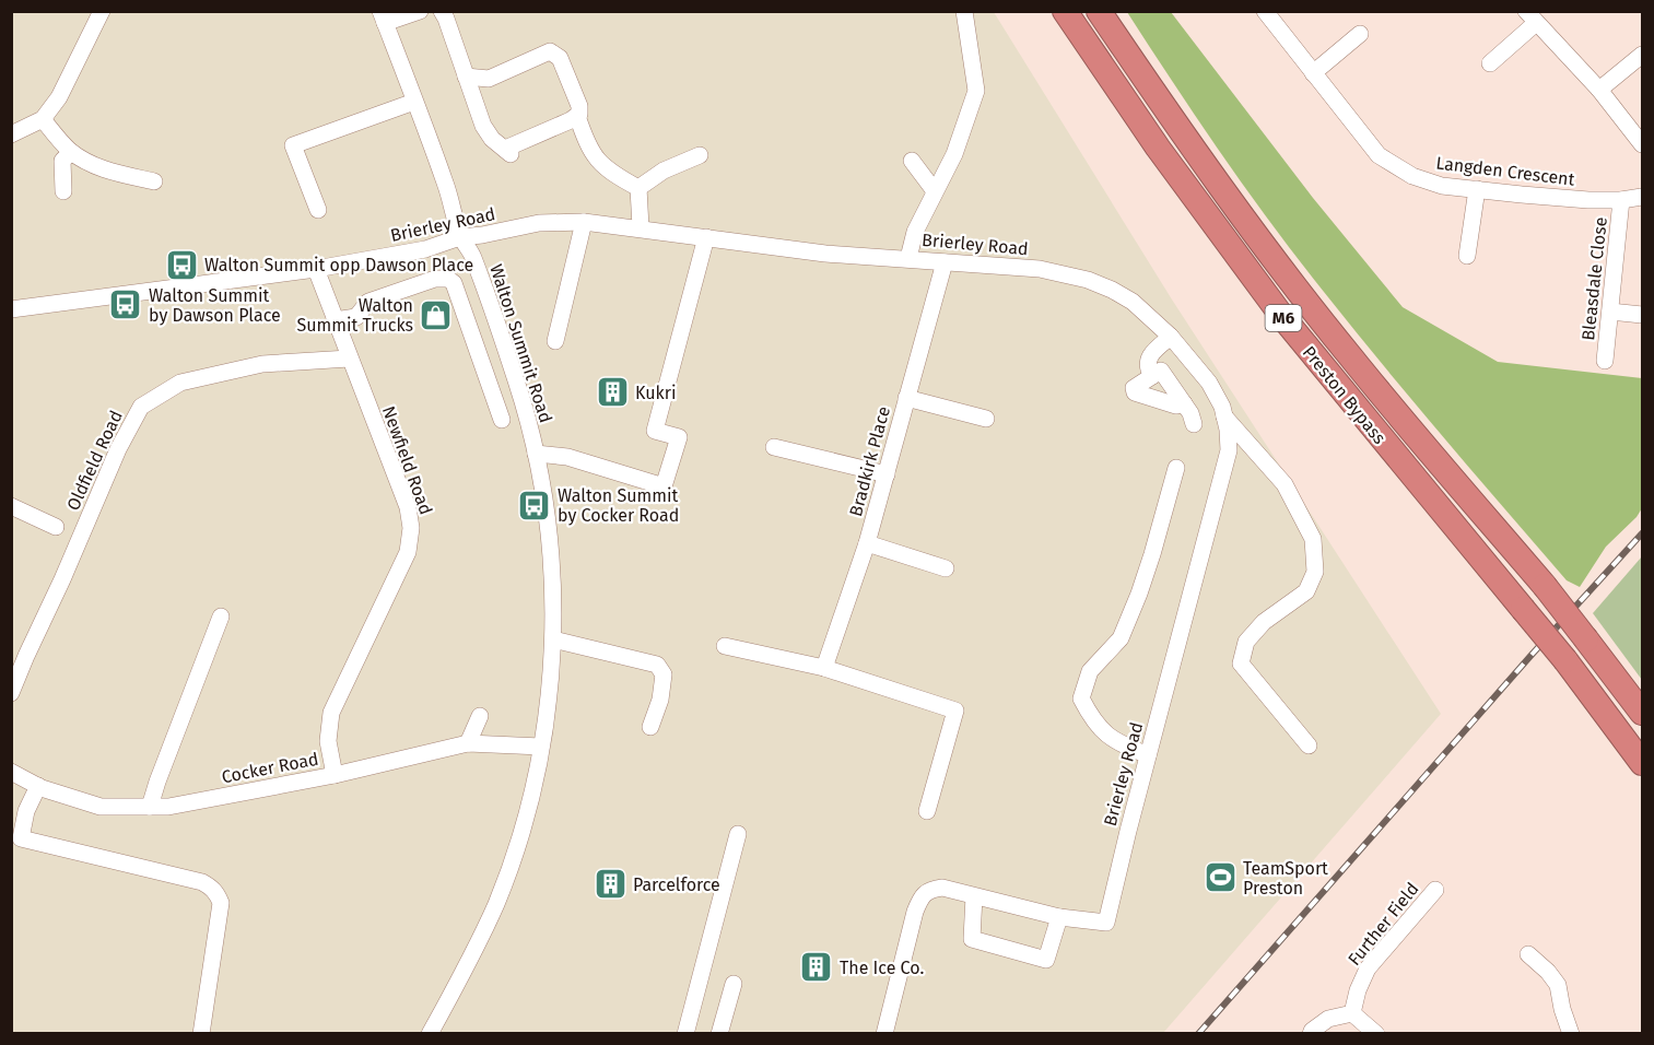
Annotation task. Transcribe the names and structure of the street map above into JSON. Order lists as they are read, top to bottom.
{
  "streets": {
    "highway": ["M6", "Preston Bypass"],
    "street": [
      "Langden Crescent",
      "Brierley Road",
      "Bleasdale Close",
      "Walton Summit Road",
      "Oldfield Road",
      "Newfield Road",
      "Bradkirk Place",
      "Cocker Road",
      "Further Field"
    ]
  },
  "crossings": [
    ["Langden Crescent", "Bleasdale Close"],
    ["Brierley Road", "Walton Summit Road"],
    ["Brierley Road", "Newfield Road"],
    ["Brierley Road", "Bradkirk Place"],
    ["Walton Summit Road", "Cocker Road"],
    ["Oldfield Road", "Newfield Road"],
    ["Newfield Road", "Cocker Road"]
  ],
  "places": {
    "bus stop": ["Walton Summit opp Dawson Place", "Walton Summit by Dawson Place", "Walton Summit by Cocker Road"],
    "shop": ["Walton Summit Trucks"],
    "building": ["Kukri", "Parcelforce", "The Ice Co."],
    "sports": ["TeamSport Preston"]
  }
}
